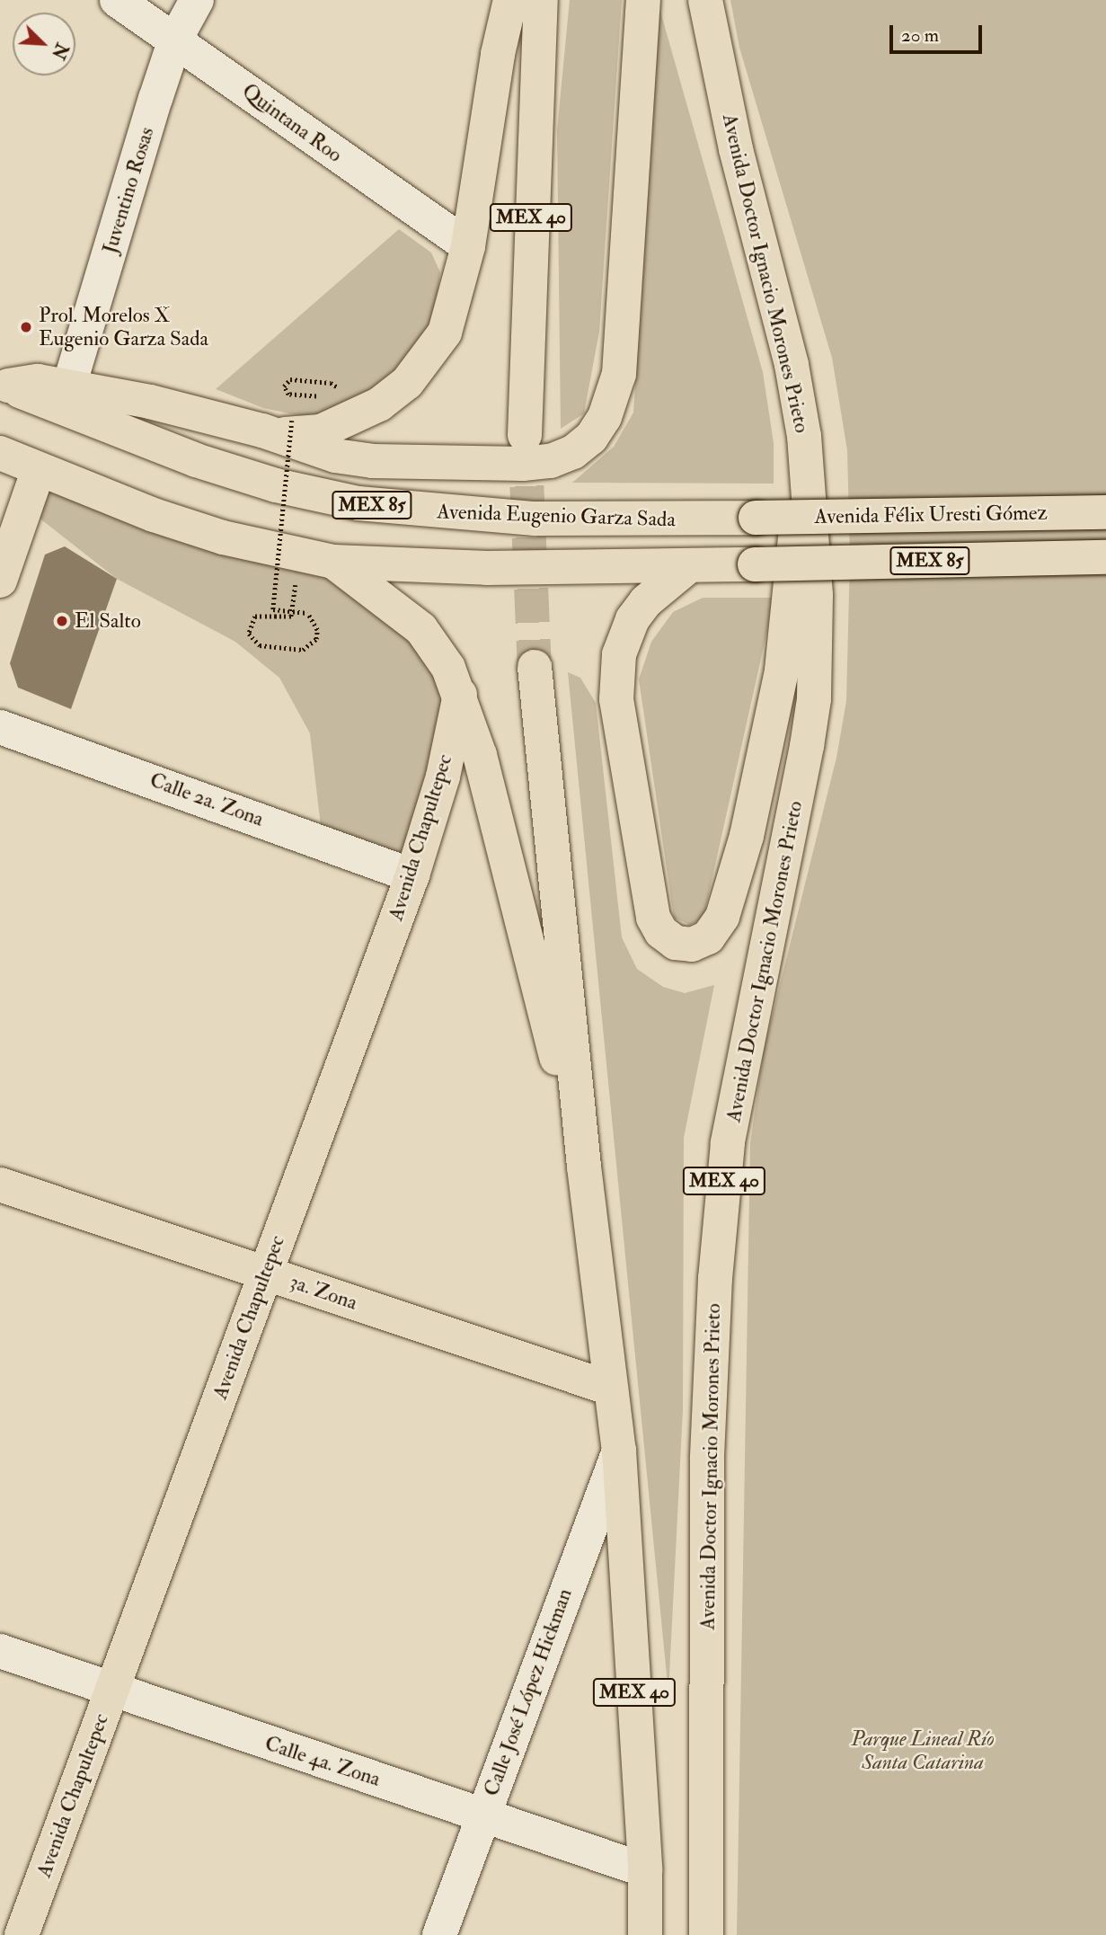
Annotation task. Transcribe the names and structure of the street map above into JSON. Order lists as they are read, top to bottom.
{
  "streets": {
    "main road": [
      "MEX 40",
      "Avenida Doctor Ignacio Morones Prieto",
      "MEX 85",
      "Avenida Félix Uresti Gómez",
      "Avenida Eugenio Garza Sada",
      "Avenida Chapultepec",
      "3a. Zona"
    ],
    "street": [
      "Quintana Roo",
      "Juventino Rosas",
      "Calle 2a. Zona",
      "Calle José López Hickman",
      "Calle 4a. Zona"
    ]
  },
  "crossings": [
    ["Quintana Roo", "Juventino Rosas"],
    ["MEX 40", "3a. Zona"],
    ["MEX 40", "Calle José López Hickman"],
    ["MEX 40", "Calle 4a. Zona"],
    ["Avenida Félix Uresti Gómez", "Avenida Eugenio Garza Sada"],
    ["Calle 2a. Zona", "Avenida Chapultepec"],
    ["Avenida Chapultepec", "3a. Zona"],
    ["Avenida Chapultepec", "Calle 4a. Zona"],
    ["Calle José López Hickman", "Calle 4a. Zona"]
  ],
  "parks": ["Parque Lineal Río Santa Catarina"],
  "places": ["Prol. Morelos X Eugenio Garza Sada", "El Salto"],
  "scale_bar": "20 m",
  "north": "bottom right"
}
